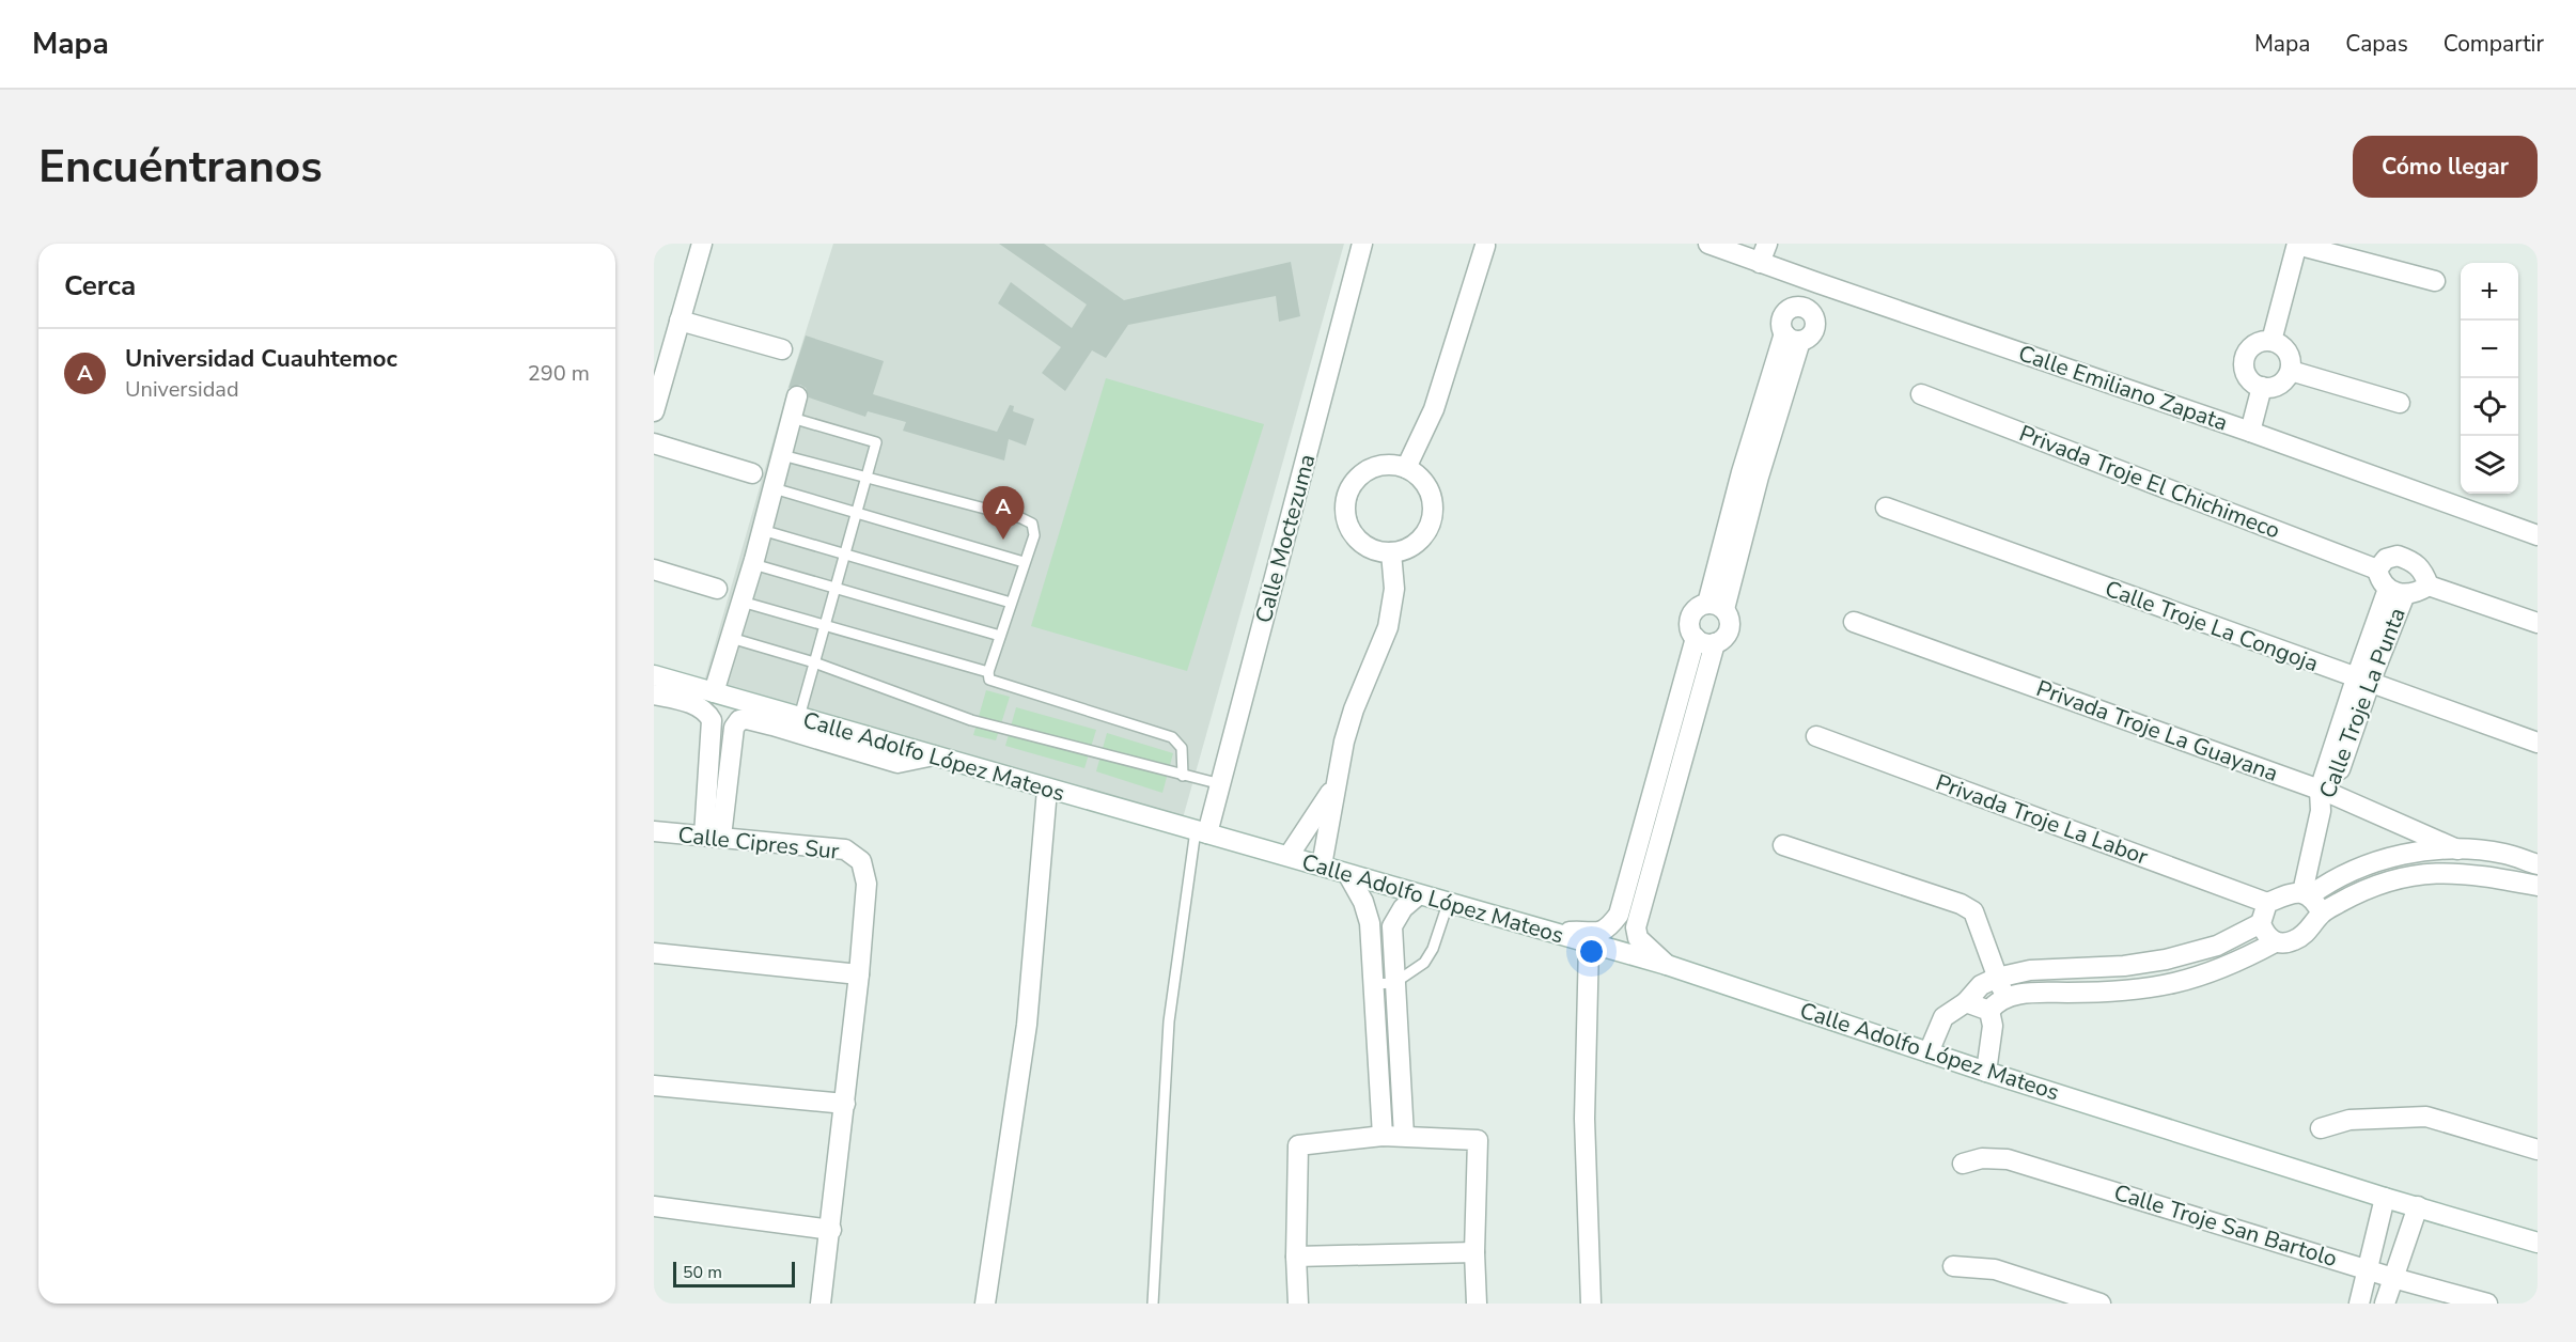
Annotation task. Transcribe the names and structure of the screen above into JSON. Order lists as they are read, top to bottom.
{
  "streets": {
    "street": [
      "Calle Emiliano Zapata",
      "Privada Troje El Chichimeco",
      "Calle Moctezuma",
      "Calle Troje La Congoja",
      "Calle Troje La Punta",
      "Privada Troje La Guayana",
      "Calle Adolfo López Mateos",
      "Privada Troje La Labor",
      "Calle Cipres Sur",
      "Calle Troje San Bartolo"
    ]
  },
  "crossings": [
    ["Privada Troje El Chichimeco", "Calle Troje La Punta"],
    ["Calle Moctezuma", "Calle Adolfo López Mateos"],
    ["Calle Troje La Congoja", "Calle Troje La Punta"],
    ["Calle Troje La Punta", "Privada Troje La Guayana"],
    ["Calle Troje La Punta", "Privada Troje La Labor"]
  ],
  "scale_bar": "50 m",
  "page": {
    "header": "Mapa",
    "nav": ["Mapa", "Capas", "Compartir"],
    "buttons": "Cómo llegar",
    "title": "Encuéntranos",
    "heading": "Cerca",
    "map_buttons": ["+", "−"],
    "list": [
      {
        "mark": "A",
        "name": "Universidad Cuauhtemoc",
        "note": "Universidad",
        "value": "290 m"
      }
    ],
    "pins": "A",
    "scale": "50 m"
  }
}
